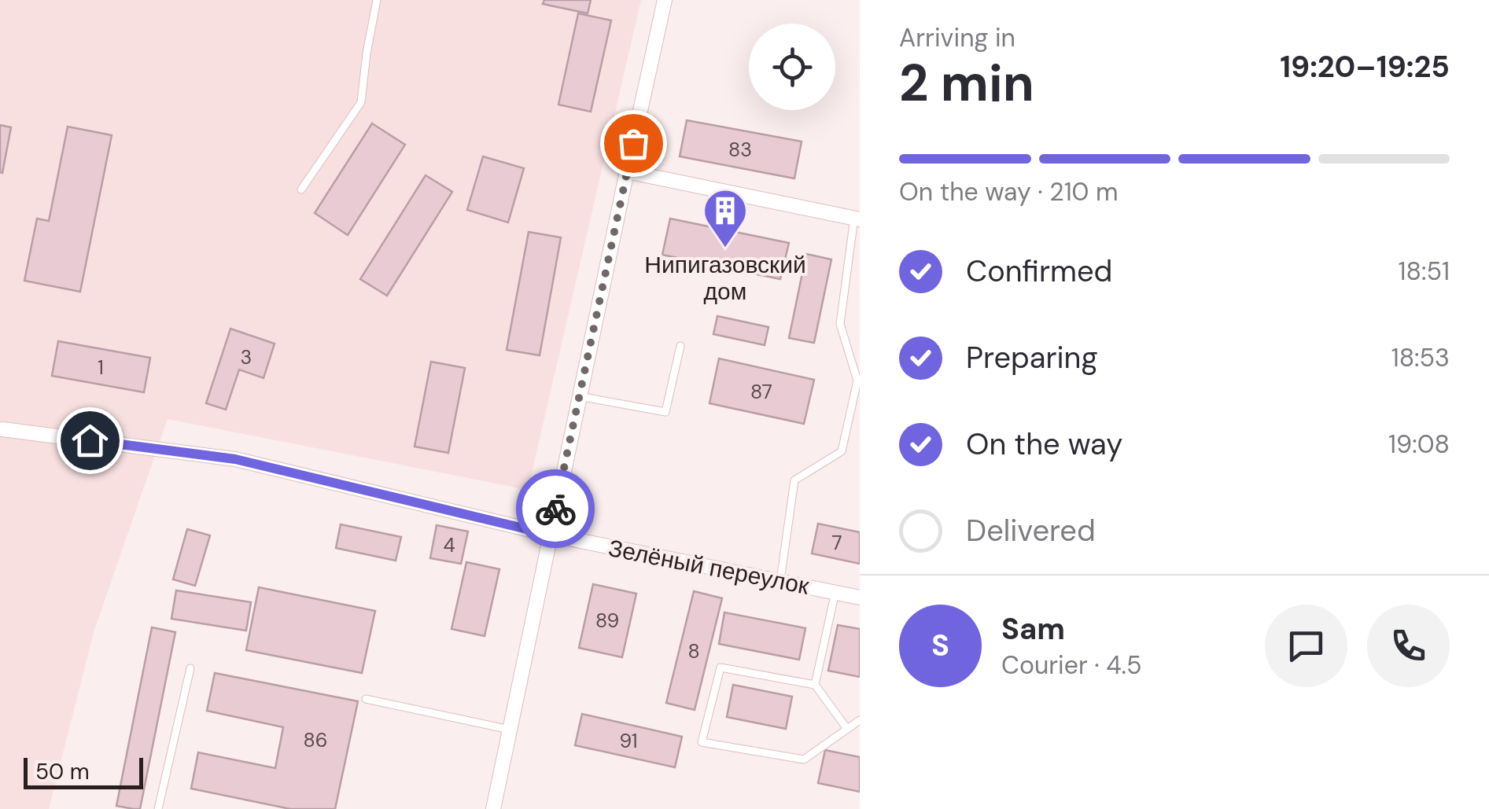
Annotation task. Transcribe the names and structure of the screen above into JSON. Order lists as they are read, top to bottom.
{
  "streets": {
    "street": ["Зелёный переулок"]
  },
  "places": {
    "building": ["Нипигазовский дом"]
  },
  "house_numbers": [
    "83",
    "3",
    "1",
    "87",
    "7",
    "4",
    "89",
    "8",
    "86",
    "91"
  ],
  "scale_bar": "50 m",
  "page": {
    "heading": ["2 min", "Arriving in", "19:20–19:25"],
    "panel": ["Sam", "Courier · 4.5"],
    "bar": "On the way · 210 m",
    "list": [
      ["Confirmed", "18:51"],
      ["Preparing", "18:53"],
      ["On the way", "19:08"],
      "Delivered"
    ],
    "round": "S",
    "scale": "50 m"
  }
}
